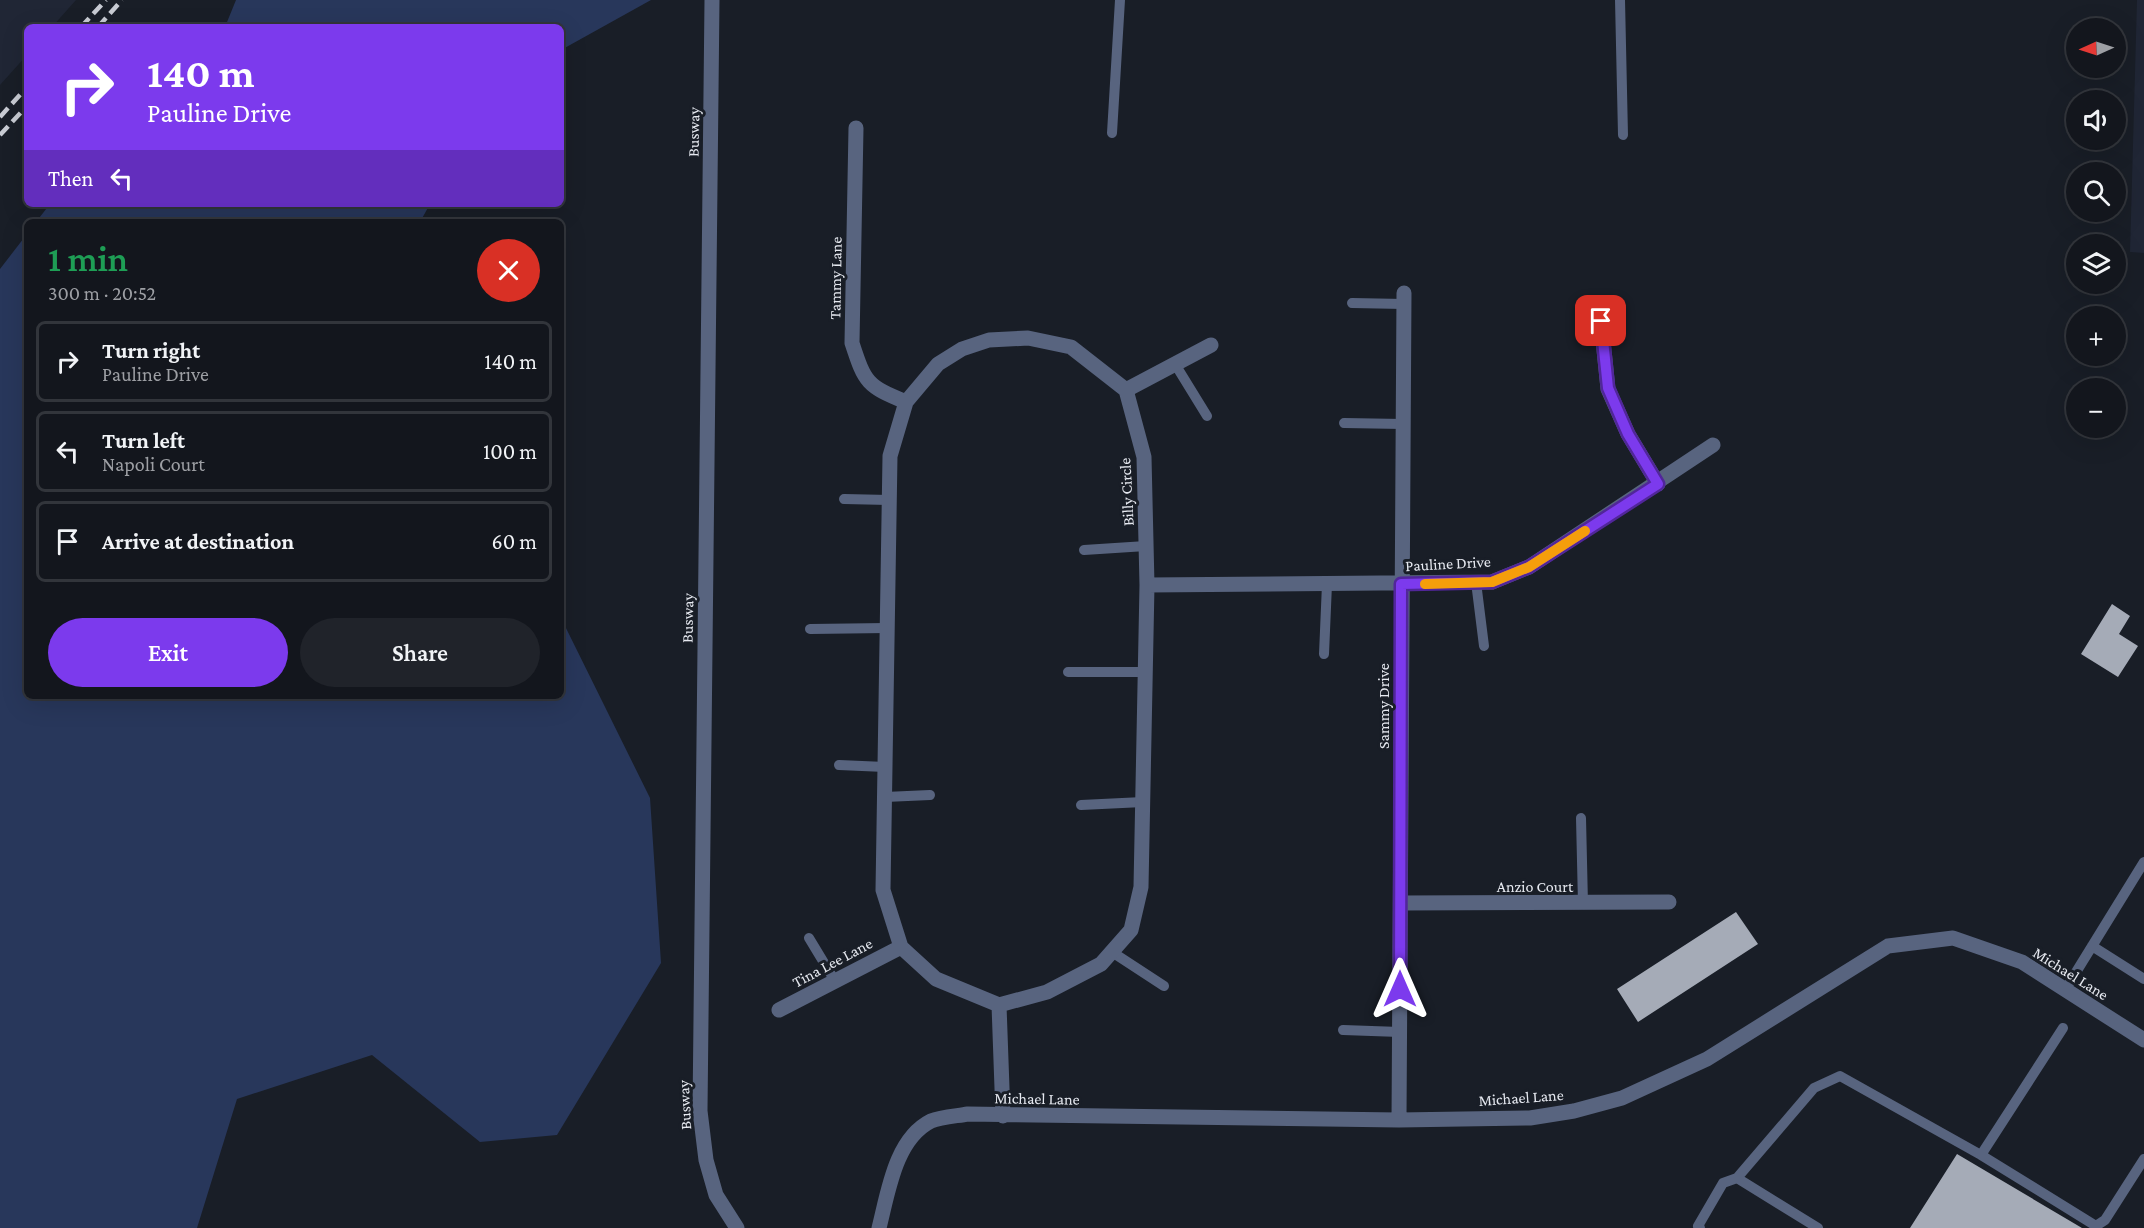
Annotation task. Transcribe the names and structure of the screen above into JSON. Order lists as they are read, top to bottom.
{
  "streets": {
    "street": [
      "Busway",
      "Tammy Lane",
      "Billy Circle",
      "Pauline Drive",
      "Sammy Drive",
      "Anzio Court",
      "Tina Lee Lane",
      "Michael Lane"
    ]
  },
  "crossings": [
    ["Billy Circle", "Pauline Drive"],
    ["Pauline Drive", "Sammy Drive"],
    ["Sammy Drive", "Anzio Court"],
    ["Sammy Drive", "Michael Lane"]
  ],
  "north": "left",
  "page": {
    "map_buttons": ["+", "−"],
    "turn": ["140 m", "Pauline Drive"],
    "then": "Then",
    "heading": ["1 min", "300 m · 20:52"],
    "list": [
      {
        "name": "Turn right",
        "note": "Pauline Drive",
        "value": "140 m"
      },
      {
        "name": "Turn left",
        "note": "Napoli Court",
        "value": "100 m"
      },
      {
        "name": "Arrive at destination",
        "value": "60 m"
      }
    ],
    "buttons": ["Exit", "Share"]
  }
}
